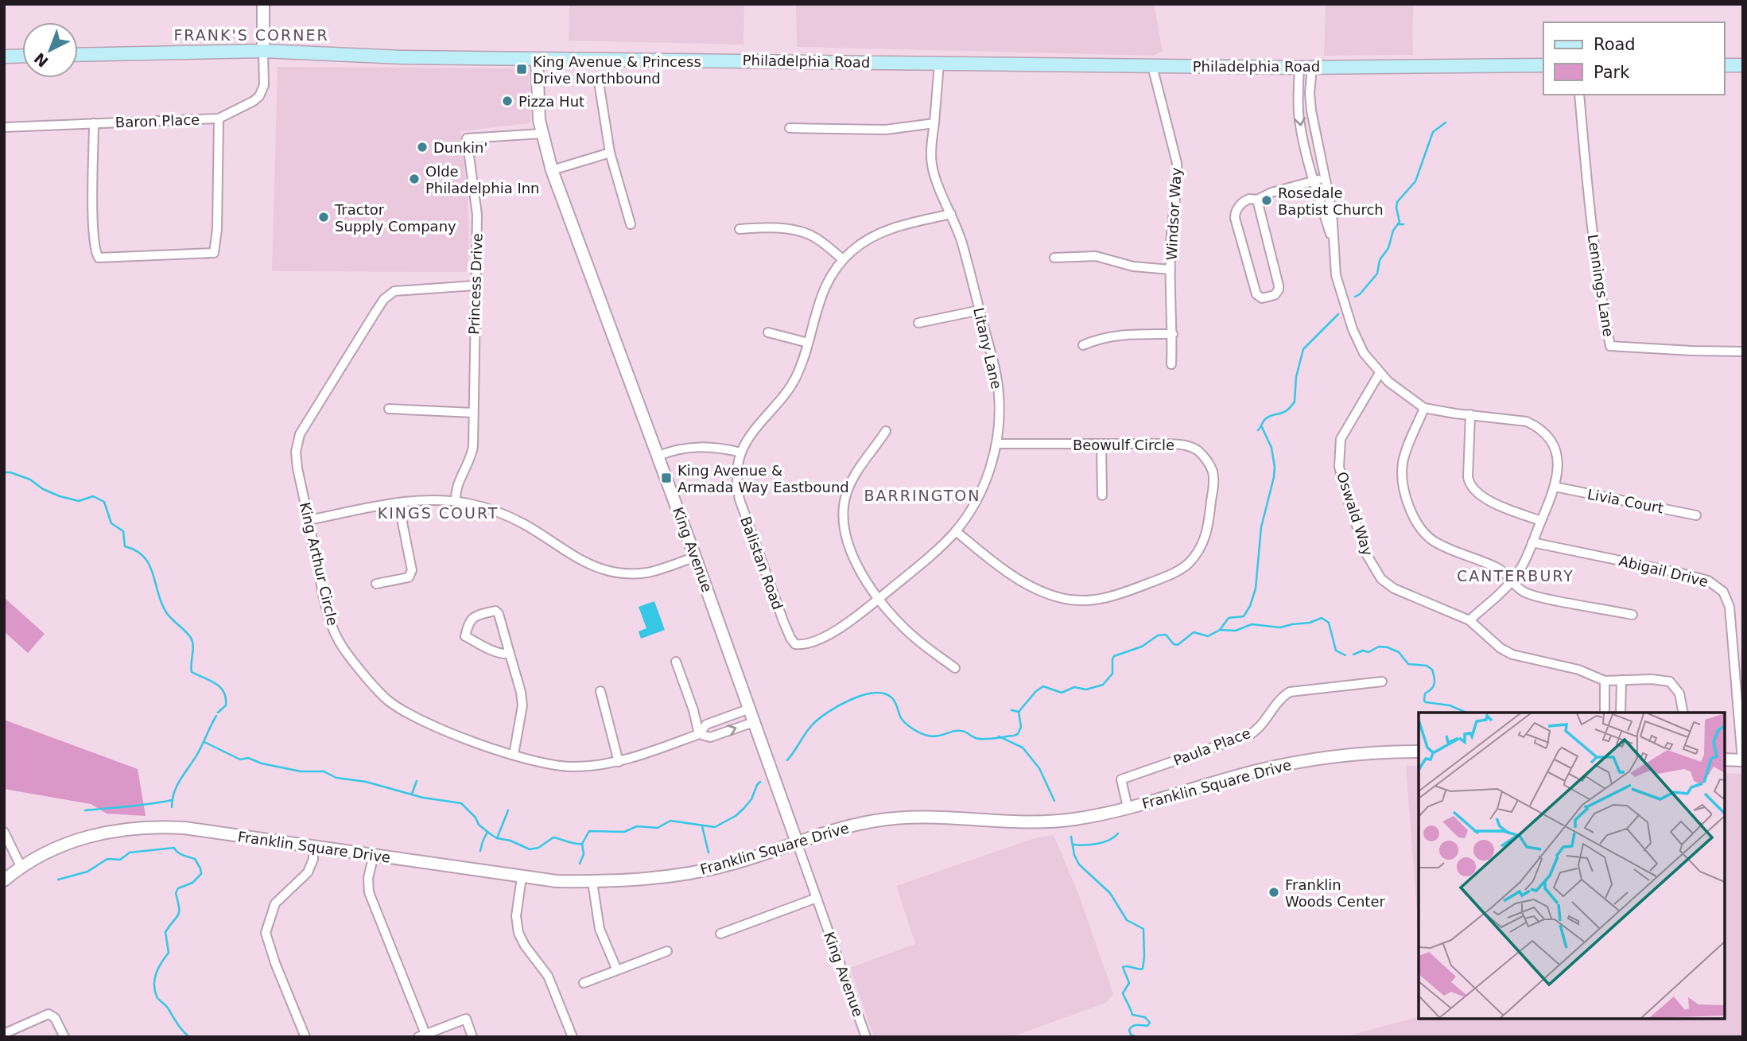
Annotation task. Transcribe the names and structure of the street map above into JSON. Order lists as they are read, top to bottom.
{
  "streets": {
    "main road": ["Philadelphia Road"],
    "street": [
      "Baron Place",
      "Windsor Way",
      "Princess Drive",
      "Lennings Lane",
      "Litany Lane",
      "Beowulf Circle",
      "Livia Court",
      "Oswald Way",
      "King Avenue",
      "Balistan Road",
      "King Arthur Circle",
      "Abigail Drive",
      "Paula Place",
      "Franklin Square Drive"
    ]
  },
  "crossings": [
    ["Philadelphia Road", "Baron Place"],
    ["Philadelphia Road", "Windsor Way"],
    ["Philadelphia Road", "Litany Lane"],
    ["Philadelphia Road", "King Avenue"],
    ["Princess Drive", "King Avenue"],
    ["Princess Drive", "King Arthur Circle"],
    ["Litany Lane", "Beowulf Circle"],
    ["Litany Lane", "Balistan Road"],
    ["King Avenue", "King Arthur Circle"],
    ["King Avenue", "Franklin Square Drive"],
    ["Paula Place", "Franklin Square Drive"]
  ],
  "districts": [
    "FRANK'S CORNER",
    "BARRINGTON",
    "KINGS COURT",
    "CANTERBURY"
  ],
  "places": {
    "transit": ["King Avenue & Princess Drive Northbound", "King Avenue & Armada Way Eastbound"],
    "other": [
      "Pizza Hut",
      "Dunkin'",
      "Olde Philadelphia Inn",
      "Rosedale Baptist Church",
      "Tractor Supply Company",
      "Franklin Woods Center"
    ]
  },
  "legend": ["Road", "Park"],
  "north": "bottom left"
}
